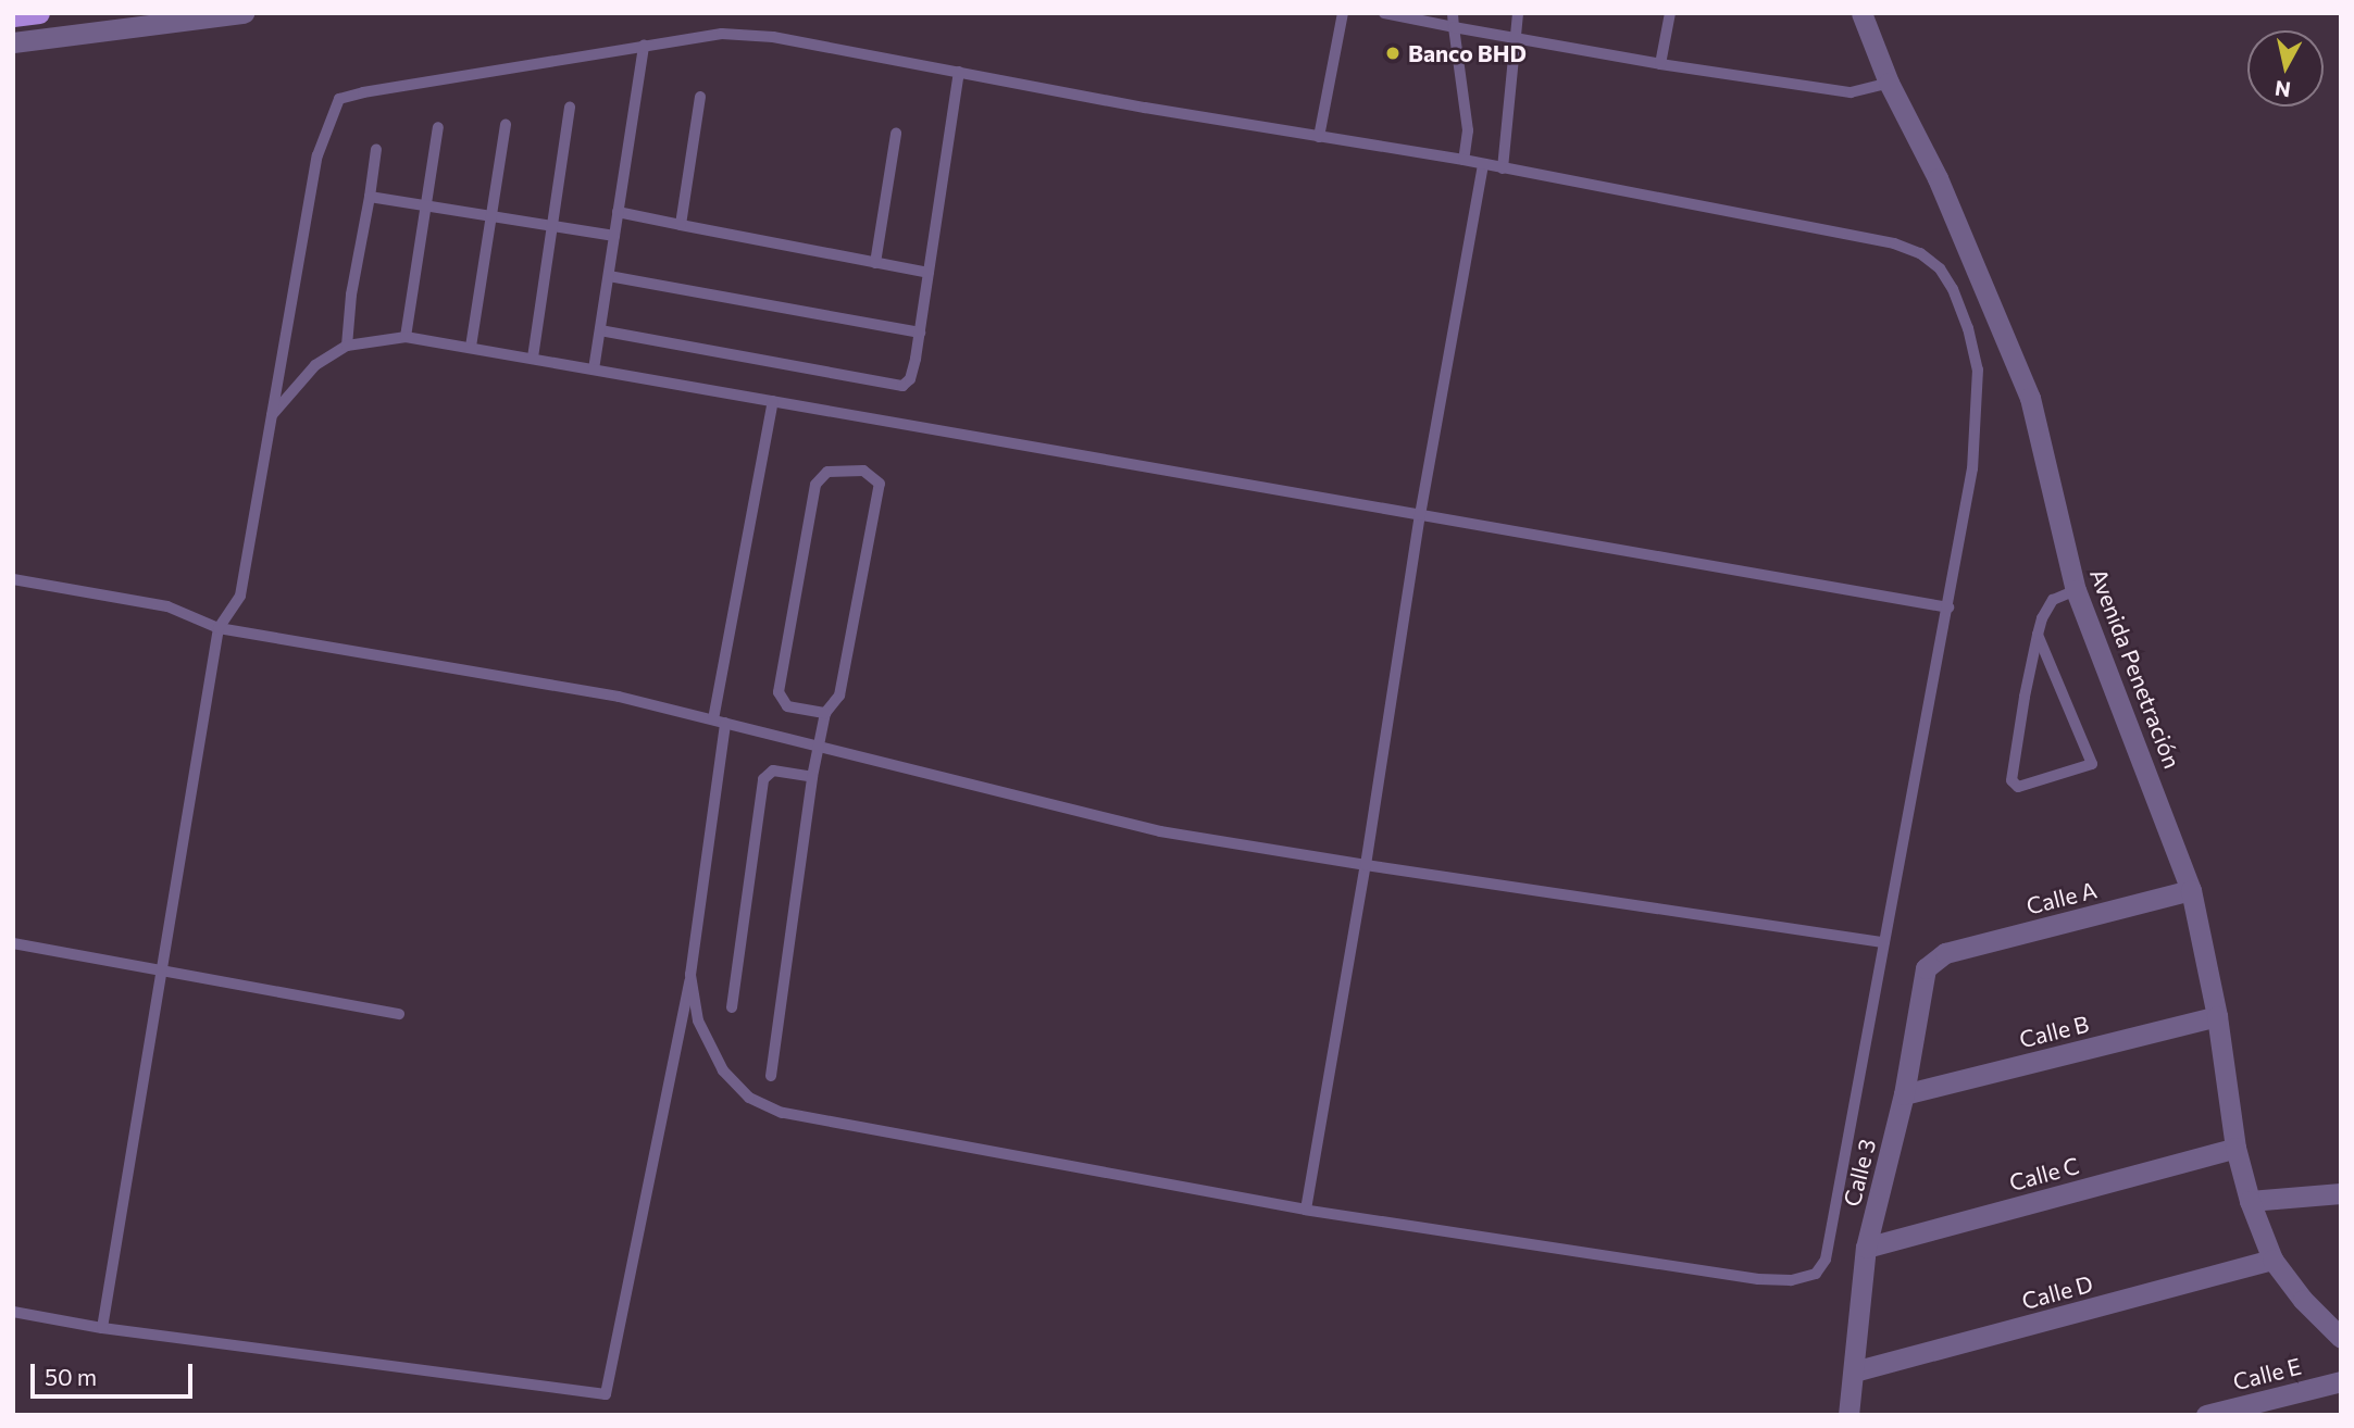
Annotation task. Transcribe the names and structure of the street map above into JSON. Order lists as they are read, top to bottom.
{
  "streets": {
    "street": [
      "Avenida Penetración",
      "Calle A",
      "Calle B",
      "Calle 3",
      "Calle C",
      "Calle D",
      "Calle E"
    ]
  },
  "crossings": [
    ["Avenida Penetración", "Calle A"],
    ["Avenida Penetración", "Calle B"],
    ["Avenida Penetración", "Calle C"],
    ["Avenida Penetración", "Calle D"],
    ["Calle A", "Calle 3"],
    ["Calle B", "Calle 3"],
    ["Calle 3", "Calle C"],
    ["Calle 3", "Calle D"]
  ],
  "places": ["Banco BHD"],
  "scale_bar": "50 m",
  "north": "bottom"
}
